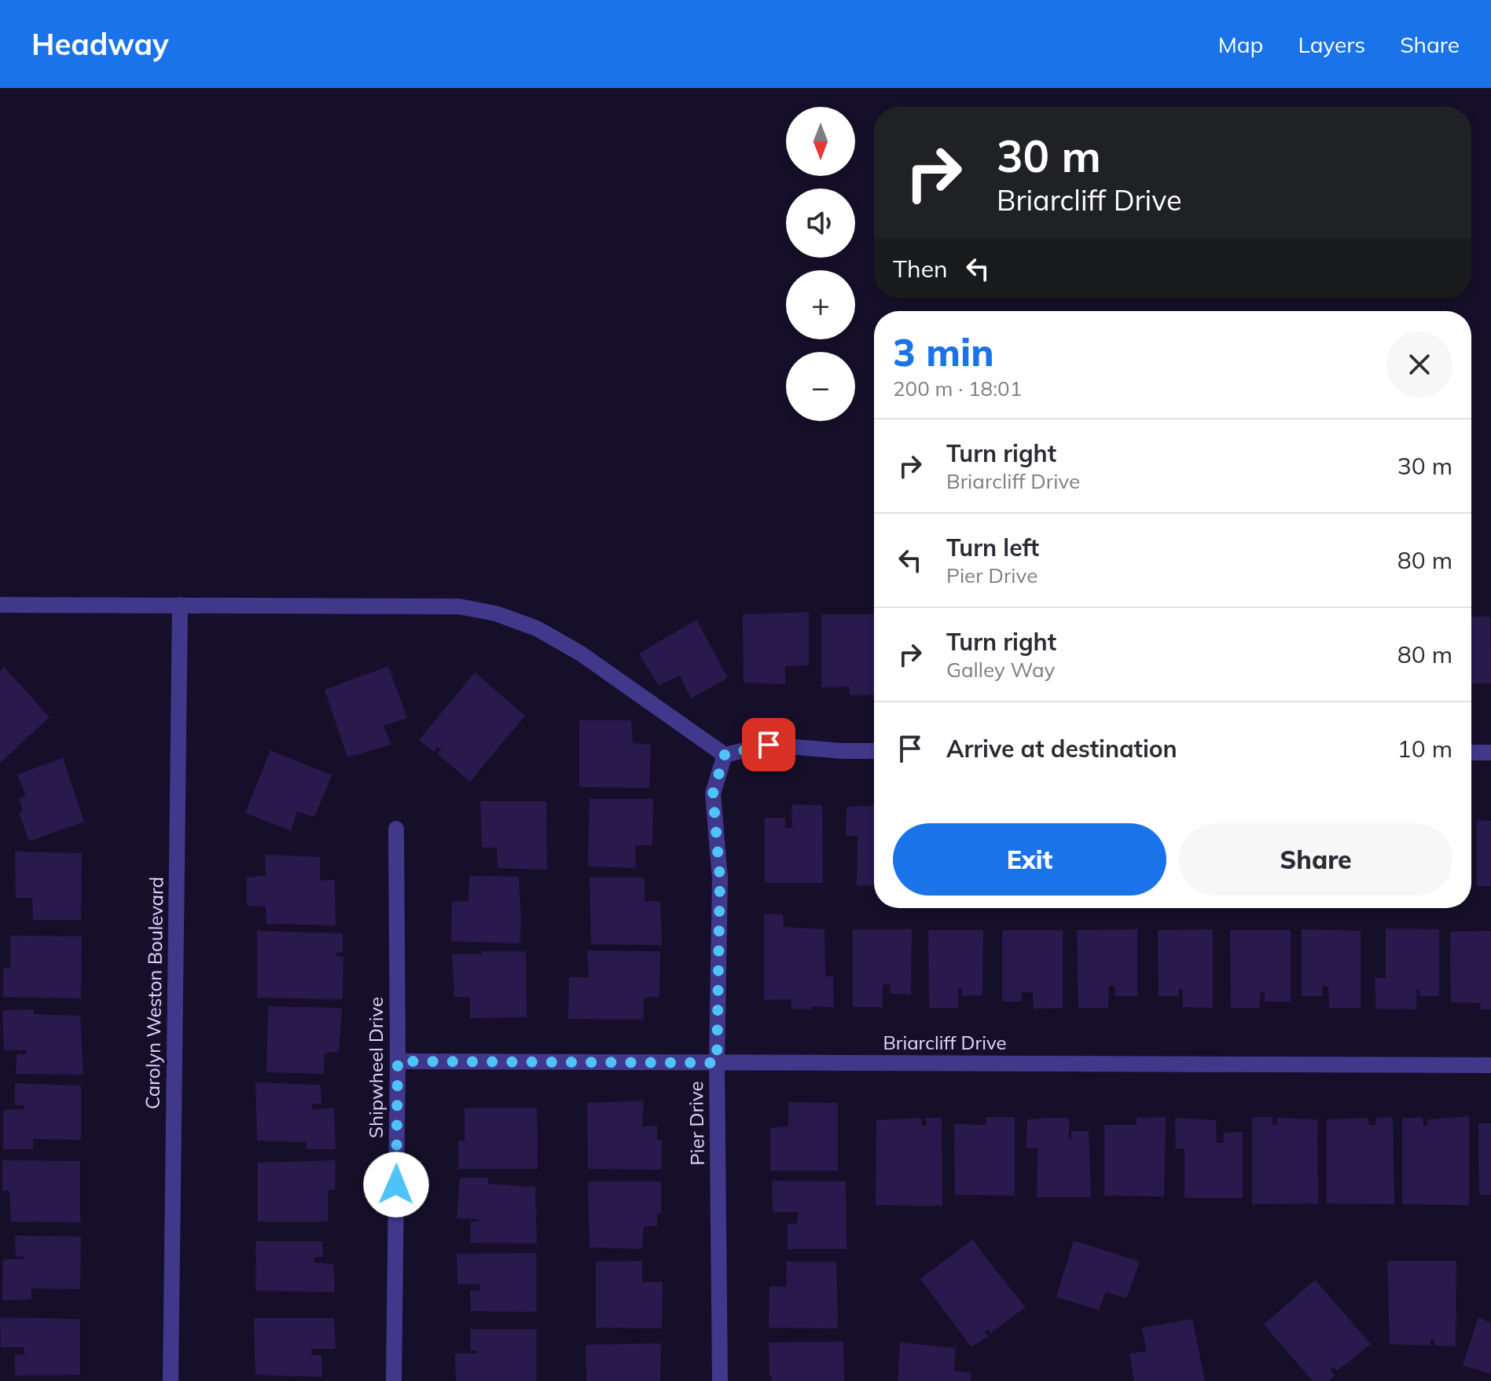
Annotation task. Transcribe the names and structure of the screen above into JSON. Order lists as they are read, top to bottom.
{
  "streets": {
    "street": [
      "Carolyn Weston Boulevard",
      "Briarcliff Drive",
      "Shipwheel Drive",
      "Pier Drive"
    ]
  },
  "crossings": [
    ["Briarcliff Drive", "Shipwheel Drive"],
    ["Briarcliff Drive", "Pier Drive"]
  ],
  "north": "bottom",
  "page": {
    "header": "Headway",
    "nav": ["Map", "Layers", "Share"],
    "map_buttons": ["+", "−"],
    "turn": ["30 m", "Briarcliff Drive"],
    "then": "Then",
    "heading": ["3 min", "200 m · 18:01"],
    "list": [
      {
        "name": "Turn right",
        "note": "Briarcliff Drive",
        "value": "30 m"
      },
      {
        "name": "Turn left",
        "note": "Pier Drive",
        "value": "80 m"
      },
      {
        "name": "Turn right",
        "note": "Galley Way",
        "value": "80 m"
      },
      {
        "name": "Arrive at destination",
        "value": "10 m"
      }
    ],
    "buttons": ["Exit", "Share"]
  }
}
